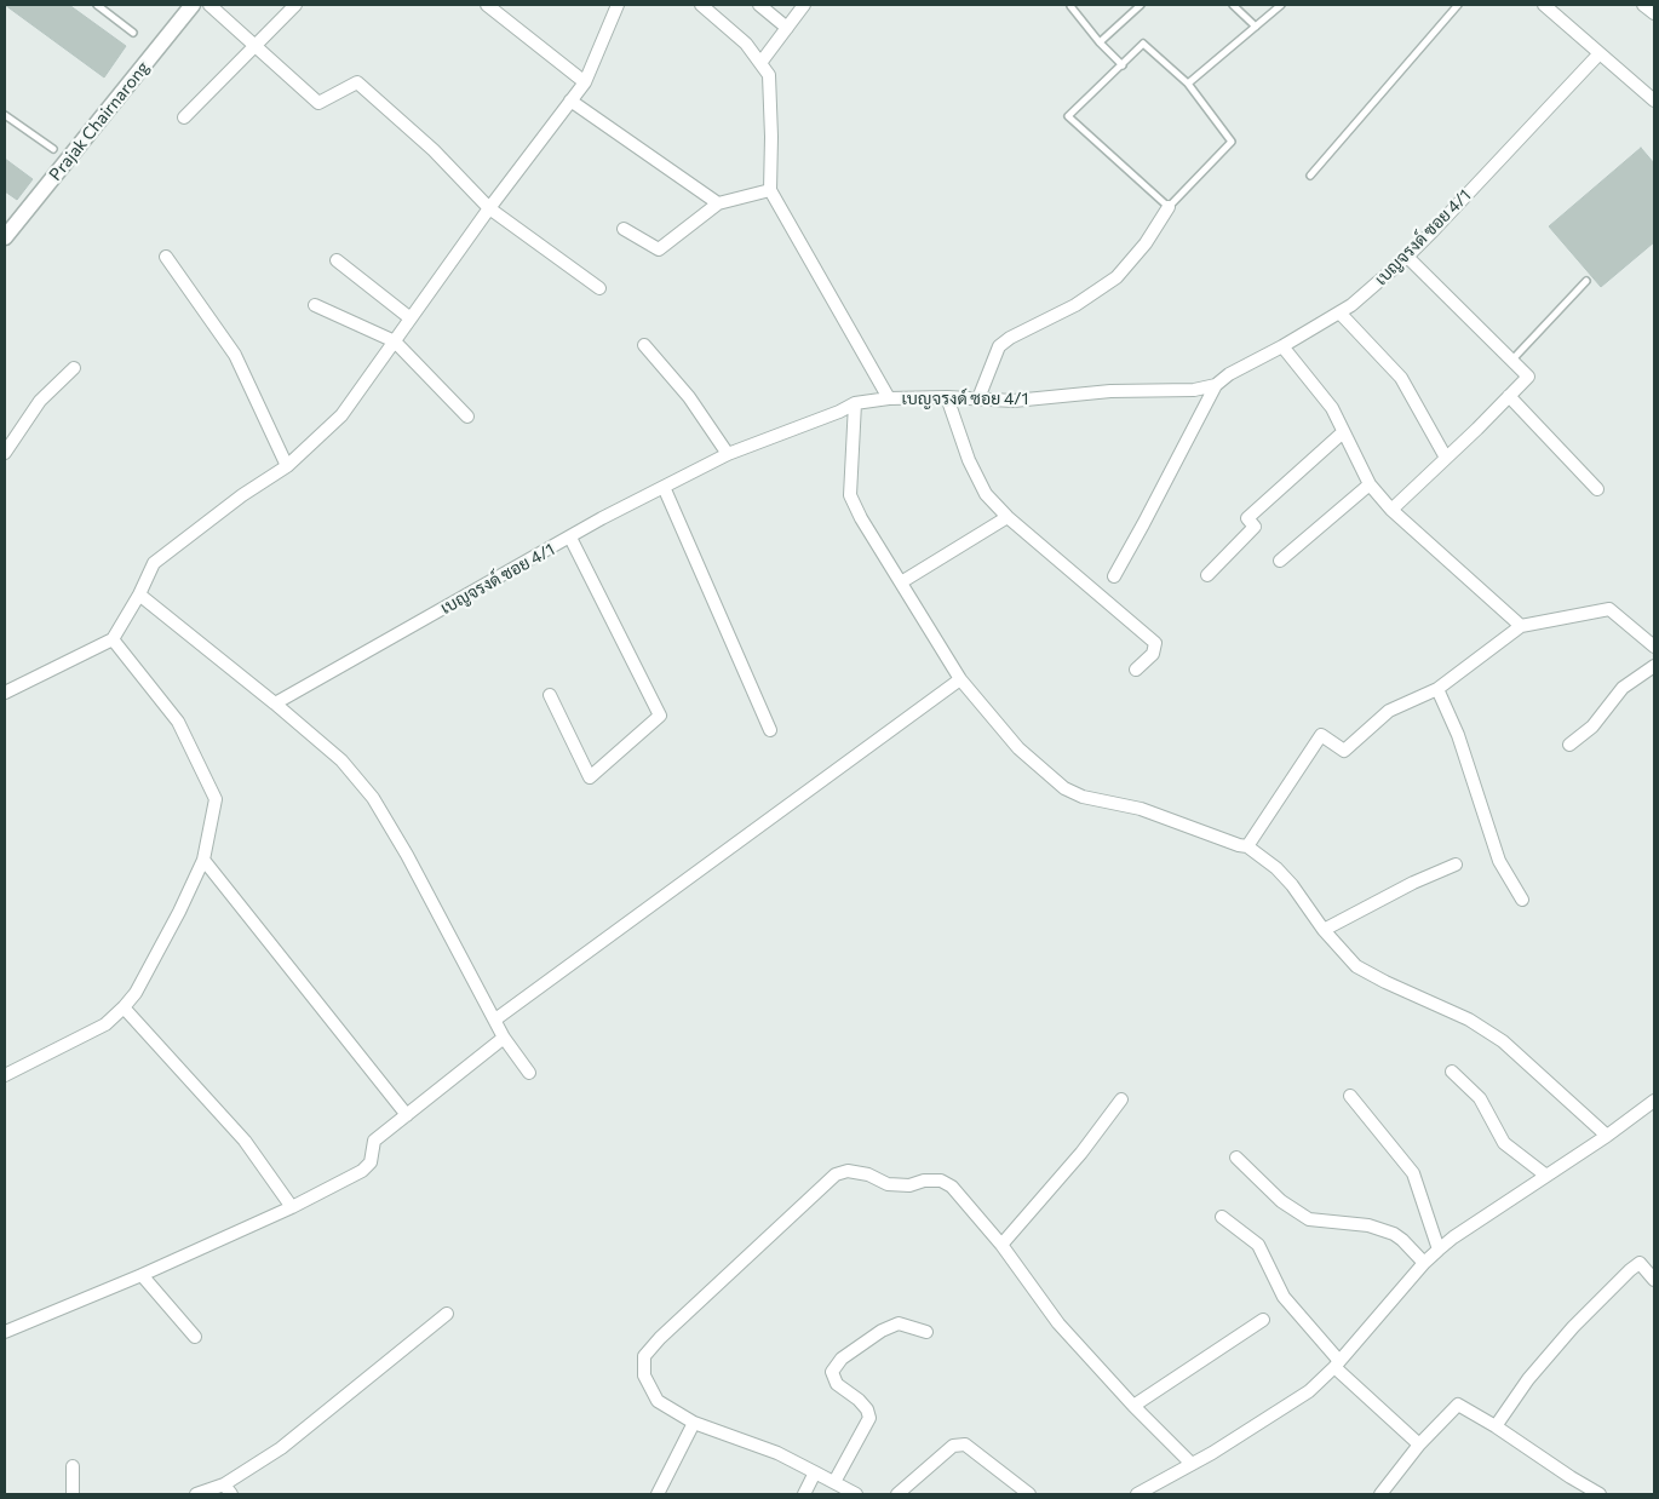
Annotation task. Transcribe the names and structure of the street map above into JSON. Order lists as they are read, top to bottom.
{
  "streets": {
    "street": ["Prajak Chairnarong", "เบญจรงด์ ซอย 4/1"]
  }
}
